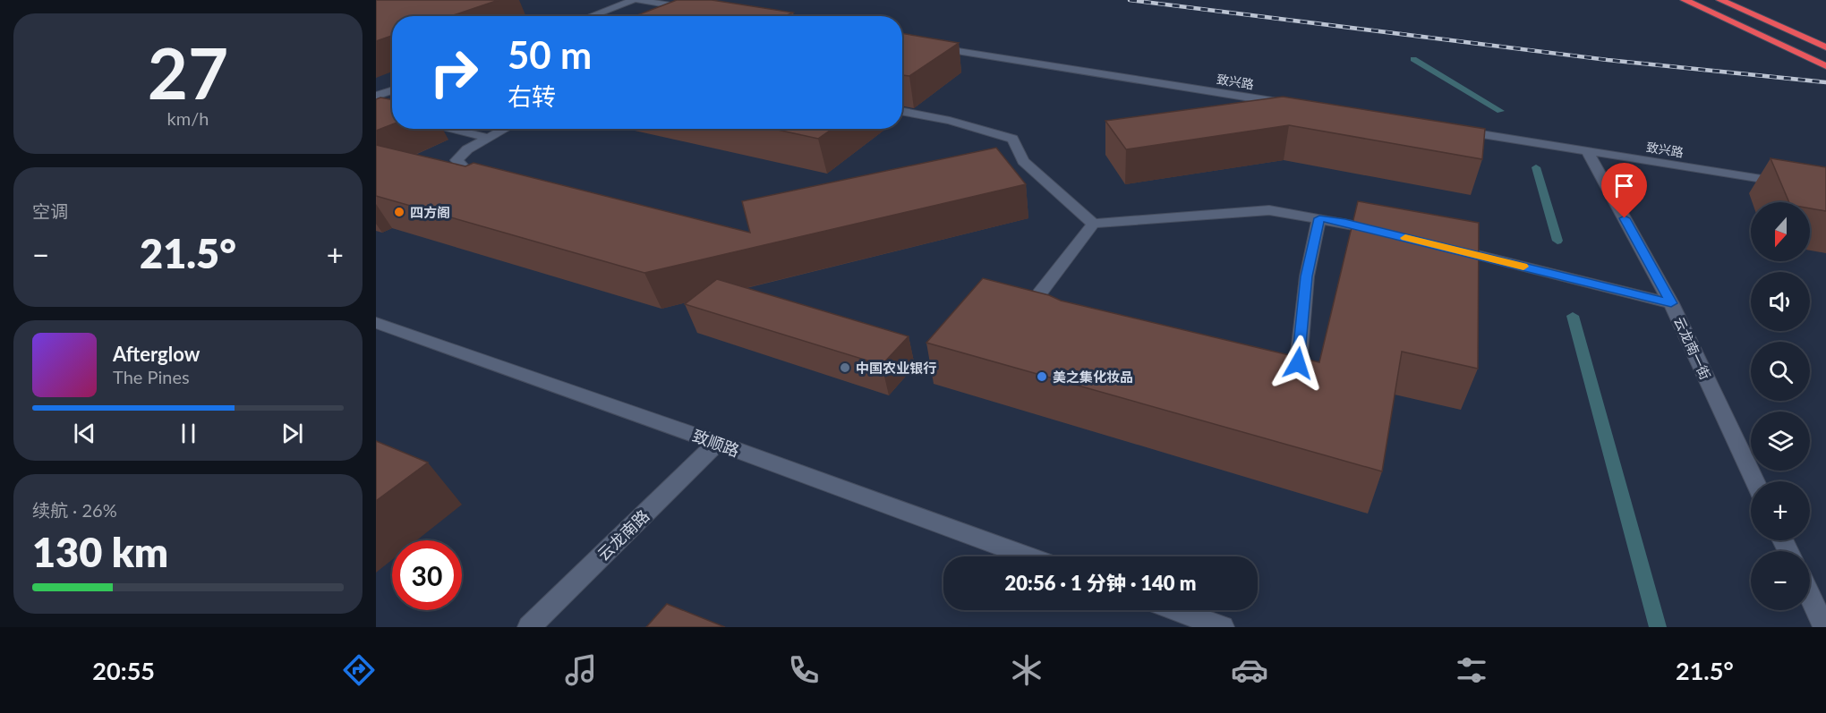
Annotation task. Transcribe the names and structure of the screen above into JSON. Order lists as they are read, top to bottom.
{
  "streets": {
    "street": [
      "致兴路",
      "云龙南一街",
      "致顺路",
      "云龙南路"
    ]
  },
  "crossings": [
    ["致兴路", "云龙南一街"],
    ["致顺路", "云龙南路"]
  ],
  "places": ["四方阁", "中国农业银行", "美之集化妆品"],
  "north": "bottom",
  "page": {
    "tile": [
      ["27", "km/h"],
      "空调",
      ["续航 · 26%", "130 km"]
    ],
    "turn": ["50 m", "右转"],
    "map_buttons": ["+", "−"],
    "heat": ["−", "21.5°", "+"],
    "song": ["Afterglow", "The Pines"],
    "limit": "30",
    "trip": "20:56 · 1 分钟 · 140 m",
    "tabs": ["20:55", "21.5°"]
  }
}
